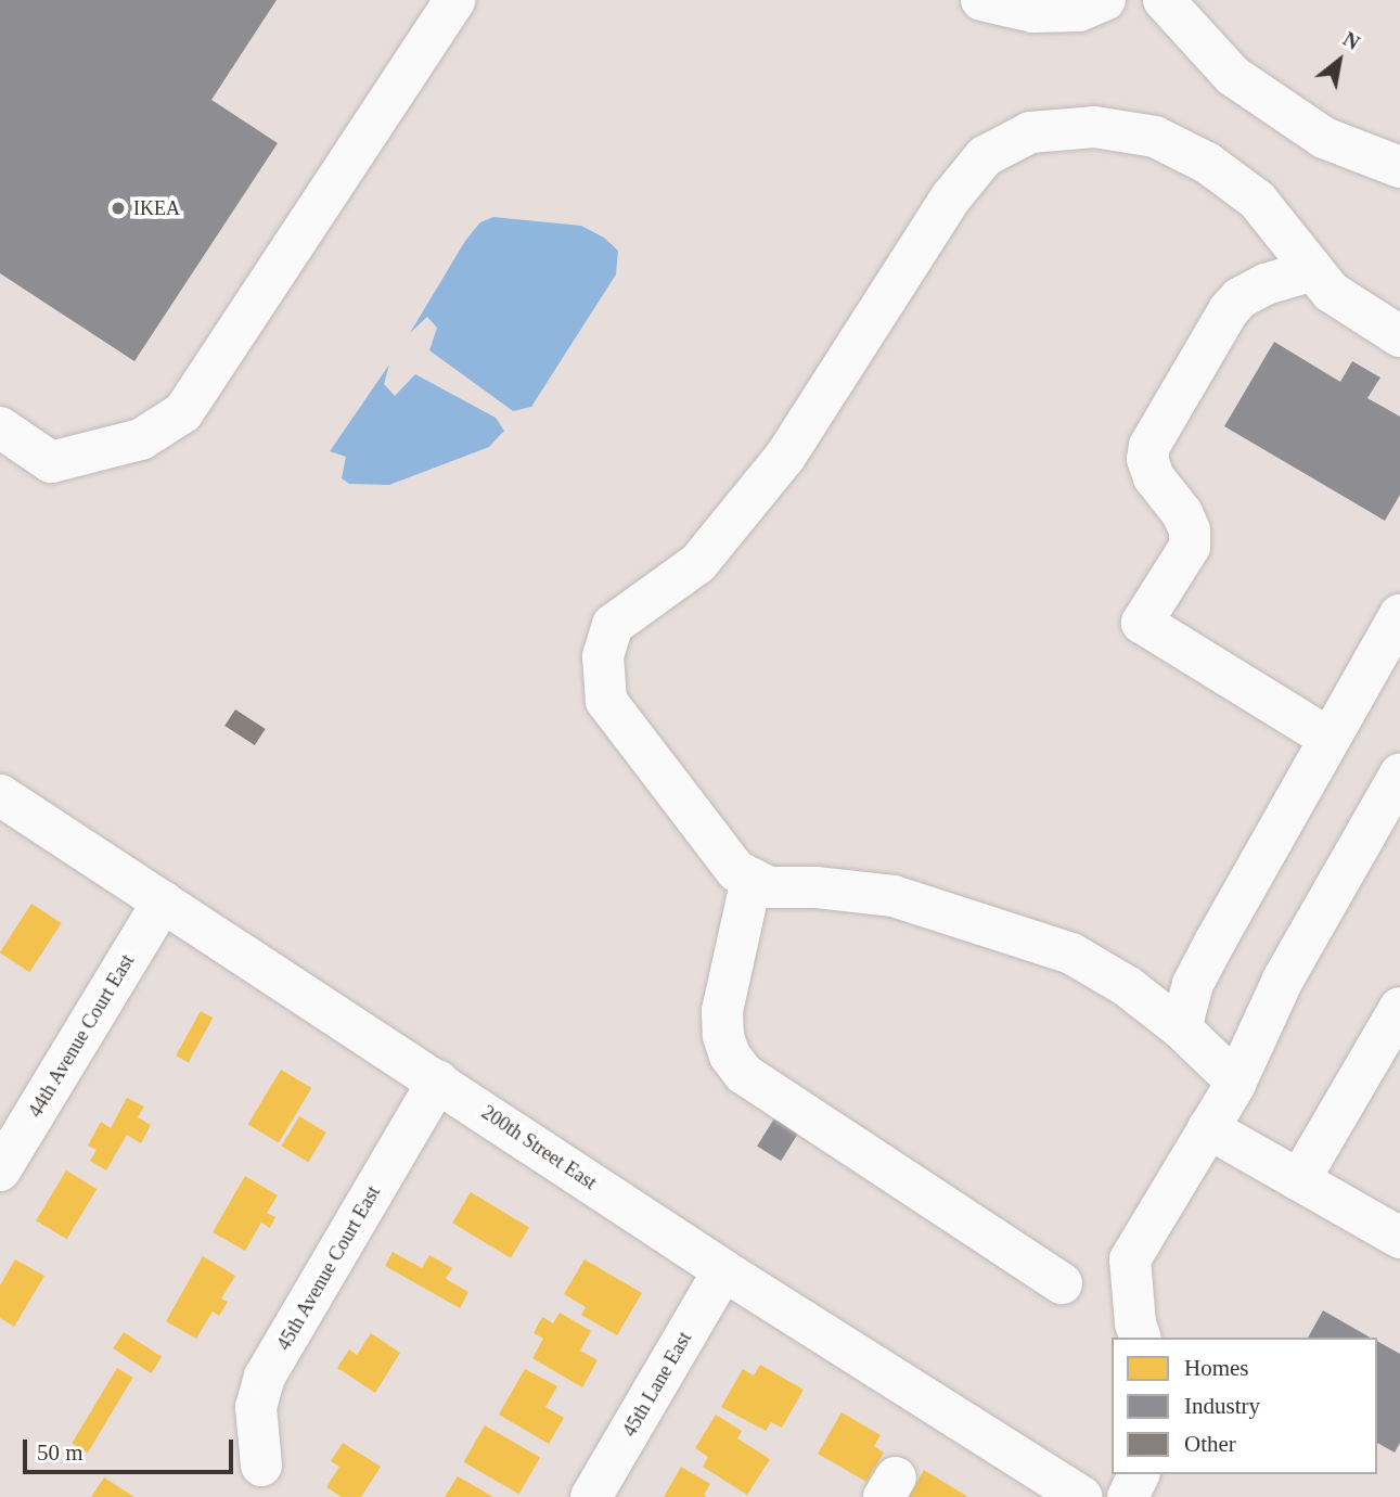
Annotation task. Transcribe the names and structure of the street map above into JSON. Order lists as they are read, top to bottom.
{
  "streets": {
    "street": [
      "44th Avenue Court East",
      "200th Street East",
      "45th Avenue Court East",
      "45th Lane East"
    ]
  },
  "crossings": [
    ["44th Avenue Court East", "200th Street East"],
    ["200th Street East", "45th Avenue Court East"],
    ["200th Street East", "45th Lane East"]
  ],
  "places": ["IKEA"],
  "legend": ["Homes", "Industry", "Other"],
  "scale_bar": "50 m",
  "north": "top right"
}
